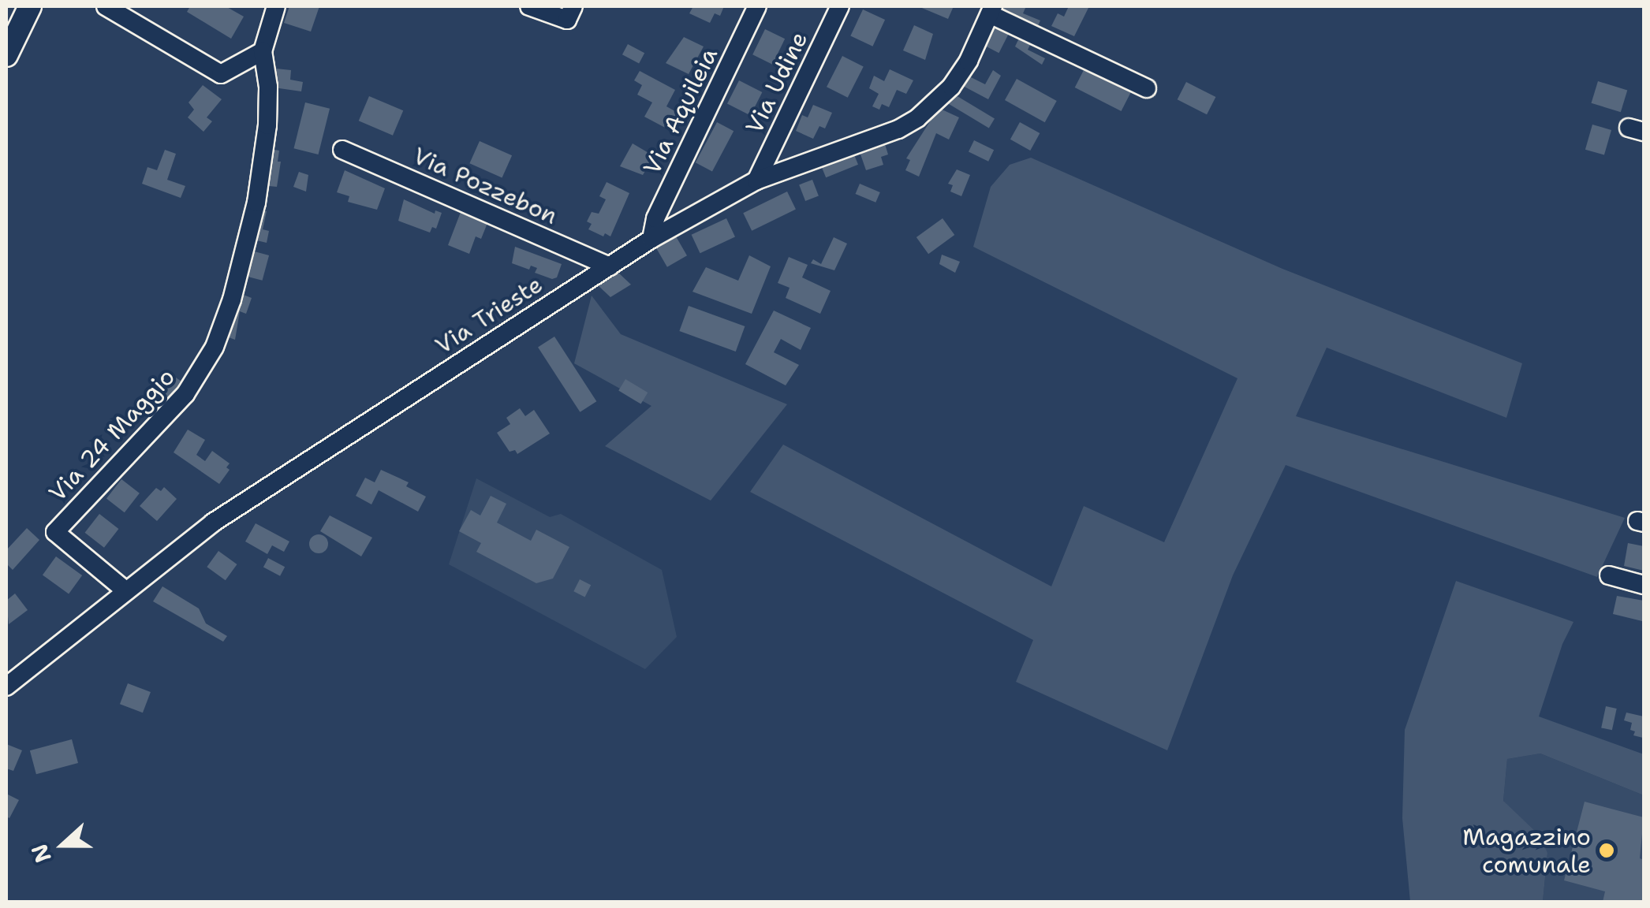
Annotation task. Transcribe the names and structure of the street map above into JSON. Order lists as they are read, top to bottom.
{
  "streets": {
    "street": [
      "Via Udine",
      "Via Aquileia",
      "Via Pozzebon",
      "Via Trieste",
      "Via 24 Maggio"
    ]
  },
  "crossings": [
    ["Via Udine", "Via Trieste"],
    ["Via Aquileia", "Via Trieste"],
    ["Via Pozzebon", "Via Trieste"],
    ["Via Trieste", "Via 24 Maggio"]
  ],
  "places": ["Magazzino comunale"],
  "north": "left"
}
